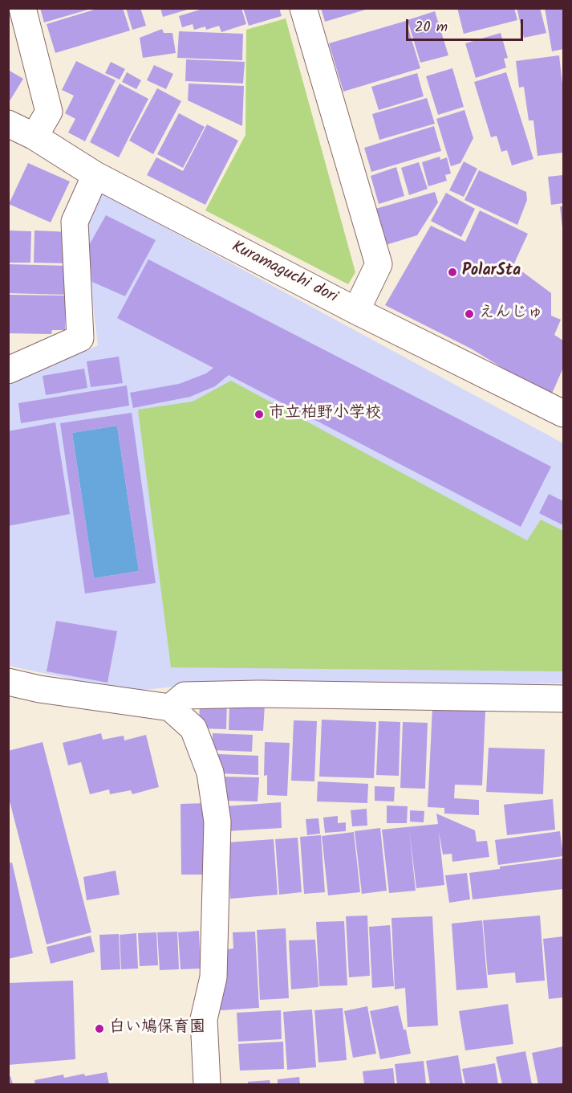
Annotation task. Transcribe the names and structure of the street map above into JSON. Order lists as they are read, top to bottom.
{
  "streets": {
    "street": ["Kuramaguchi dori"]
  },
  "places": [
    "PolarSta",
    "えんじゅ",
    "市立柏野小学校",
    "白い鳩保育園"
  ],
  "scale_bar": "20 m"
}
